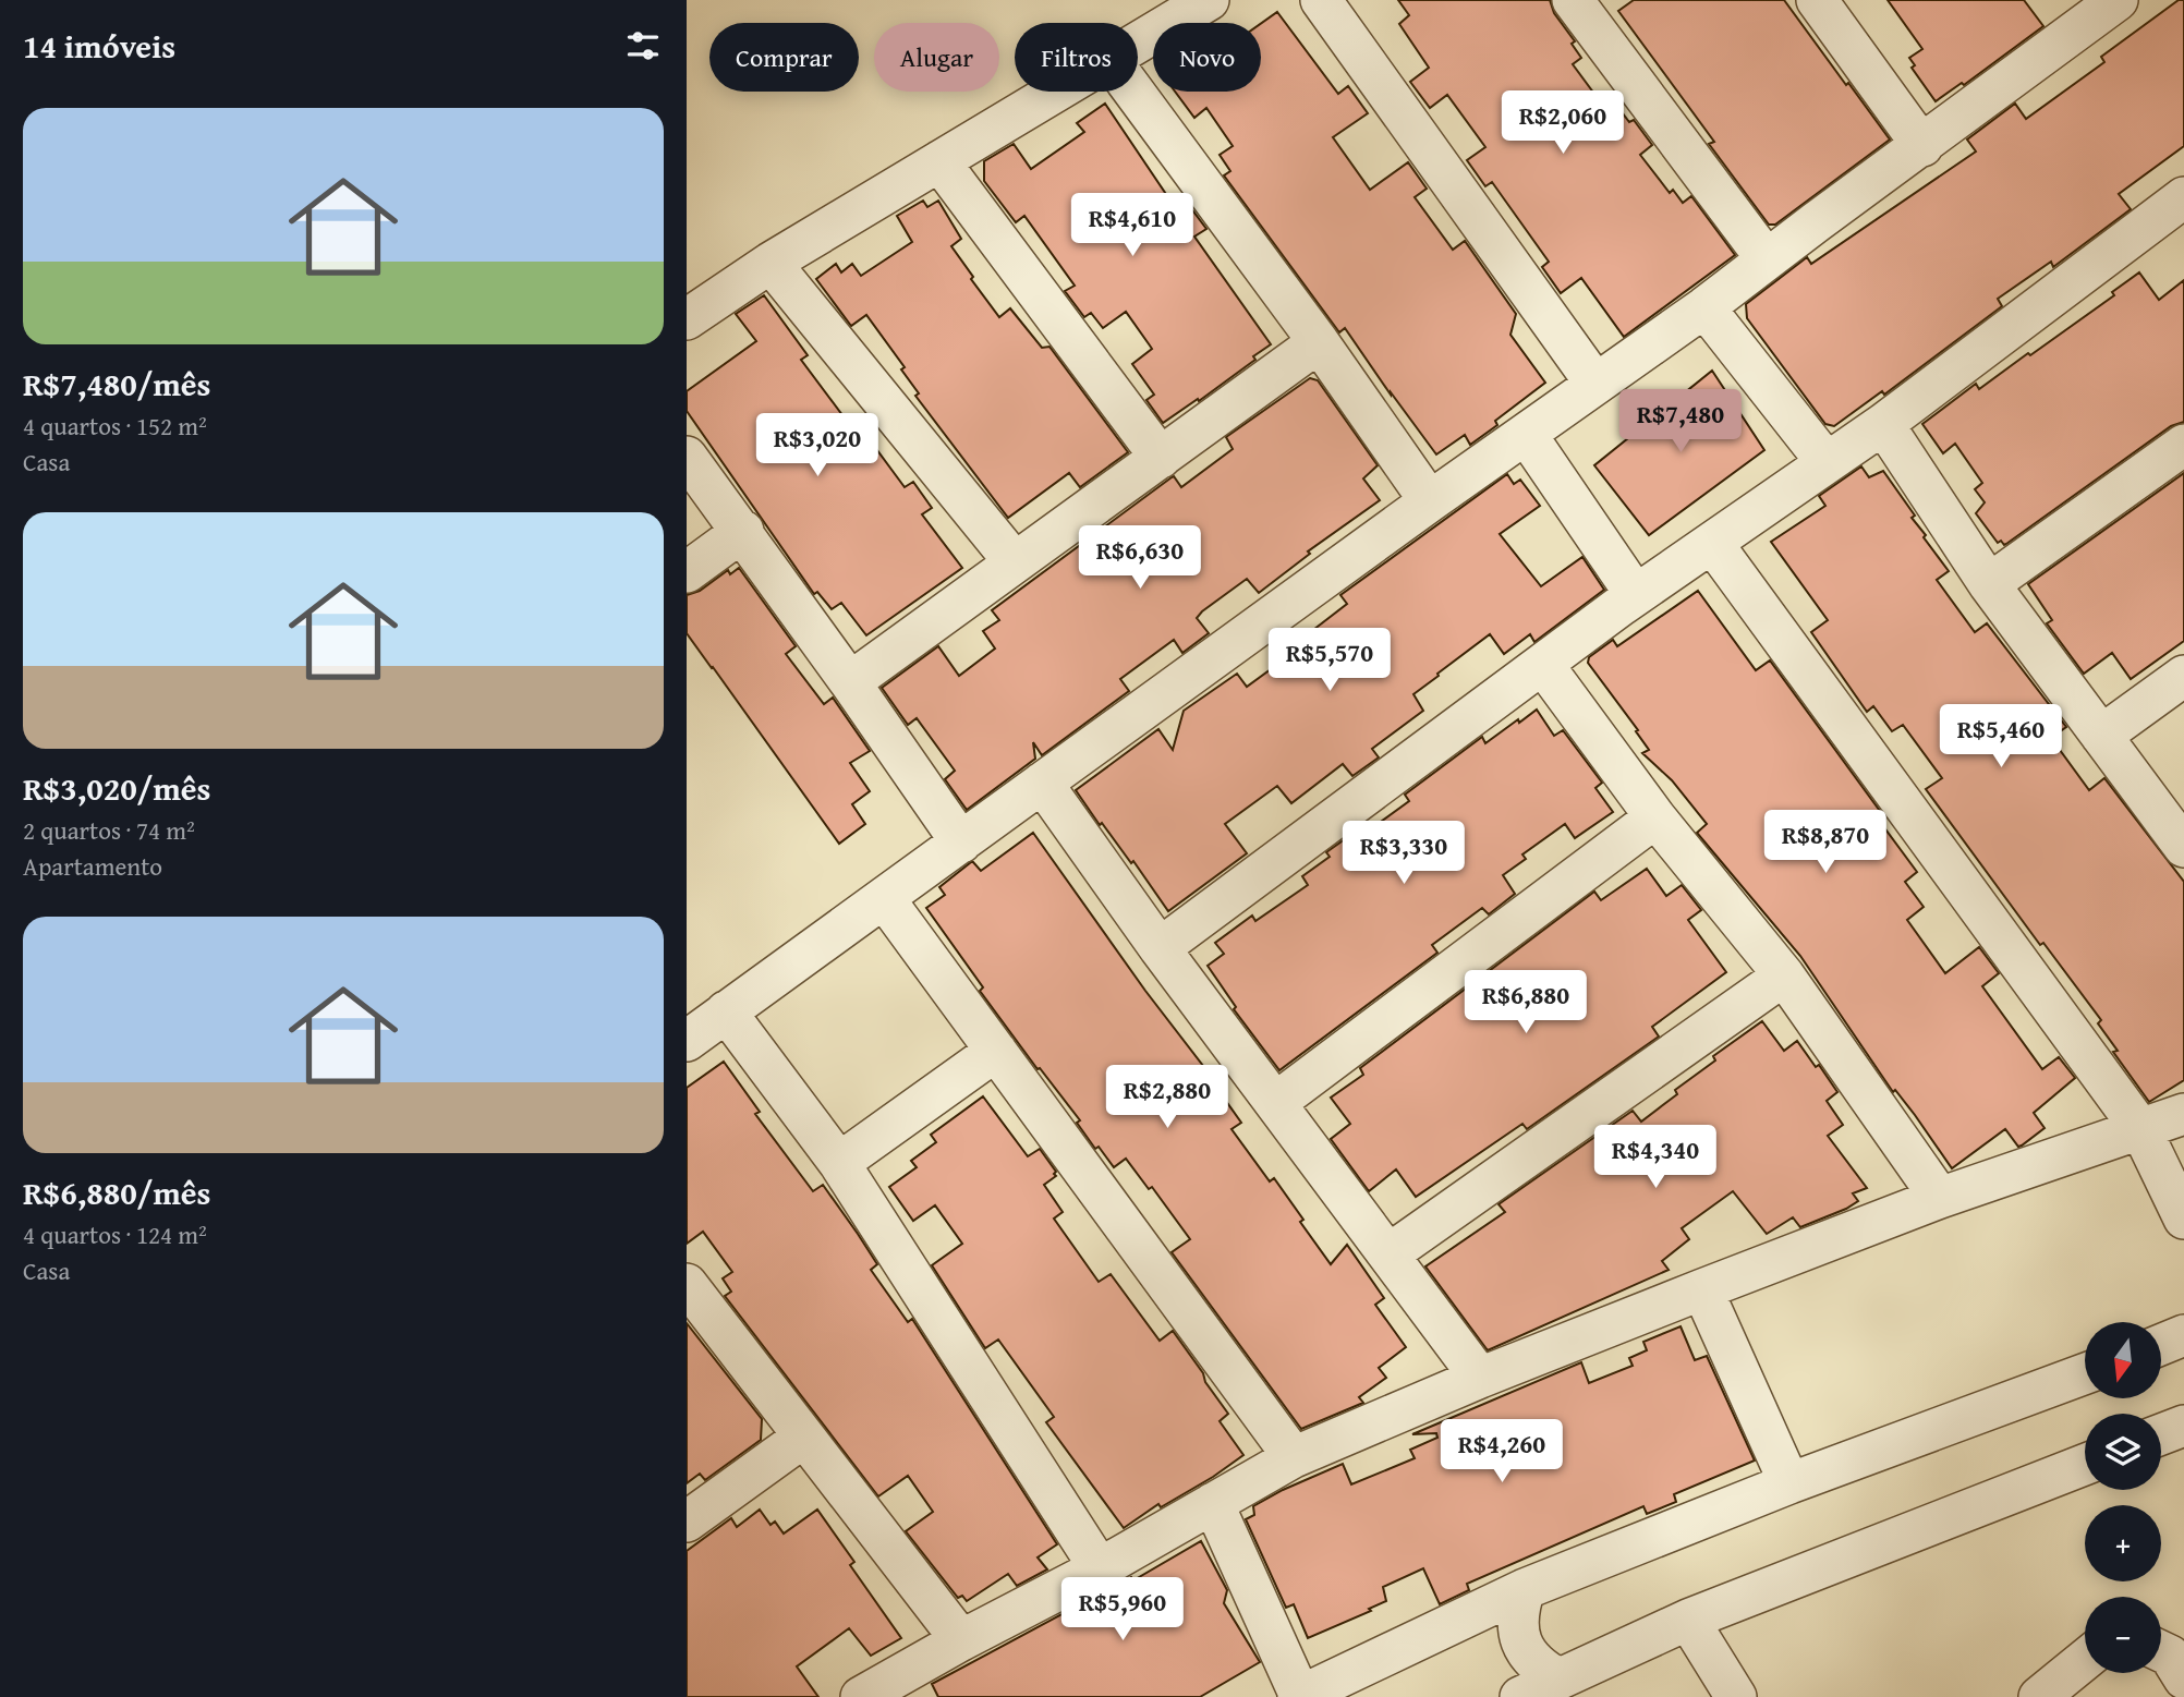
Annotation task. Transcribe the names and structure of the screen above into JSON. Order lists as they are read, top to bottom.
{
  "north": "bottom",
  "page": {
    "heading": "14 imóveis",
    "chip": [
      "Comprar",
      "Alugar",
      "Filtros",
      "Novo"
    ],
    "price": [
      "R$2,060",
      "R$4,610",
      "R$7,480",
      "R$3,020",
      "R$6,630",
      "R$5,570",
      "R$5,460",
      "R$8,870",
      "R$3,330",
      "R$6,880",
      "R$2,880",
      "R$4,340",
      "R$4,260",
      "R$5,960"
    ],
    "list": [
      {
        "name": "R$7,480/mês",
        "note": "4 quartos · 152 m² · Casa"
      },
      {
        "name": "R$3,020/mês",
        "note": "2 quartos · 74 m² · Apartamento"
      },
      {
        "name": "R$6,880/mês",
        "note": "4 quartos · 124 m² · Casa"
      }
    ],
    "map_buttons": ["+", "−"]
  }
}
